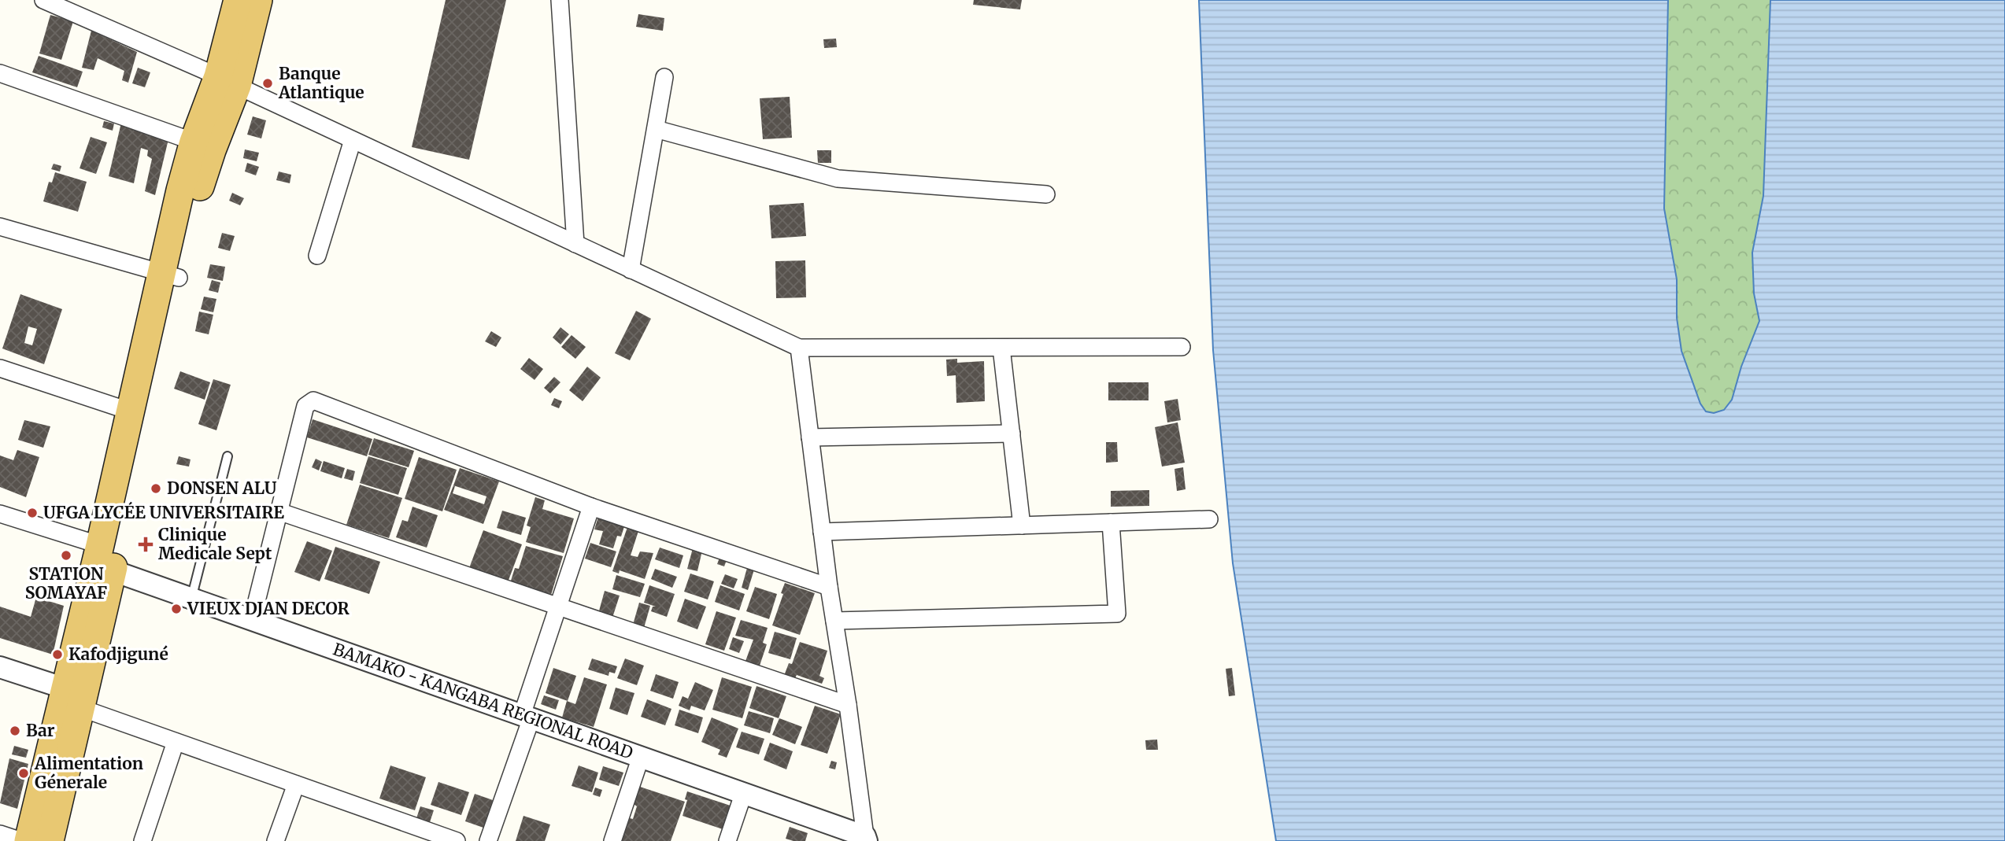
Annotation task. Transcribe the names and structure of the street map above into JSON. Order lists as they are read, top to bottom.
{
  "streets": {
    "street": ["BAMAKO - KANGABA REGIONAL ROAD"]
  },
  "places": {
    "other": [
      "Banque Atlantique",
      "DONSEN ALU",
      "UFGA LYCÉE UNIVERSITAIRE",
      "STATION SOMAYAF",
      "VIEUX DJAN DECOR",
      "Kafodjiguné",
      "Bar",
      "Alimentation Génerale"
    ],
    "health": ["Clinique Medicale Sept"]
  }
}
